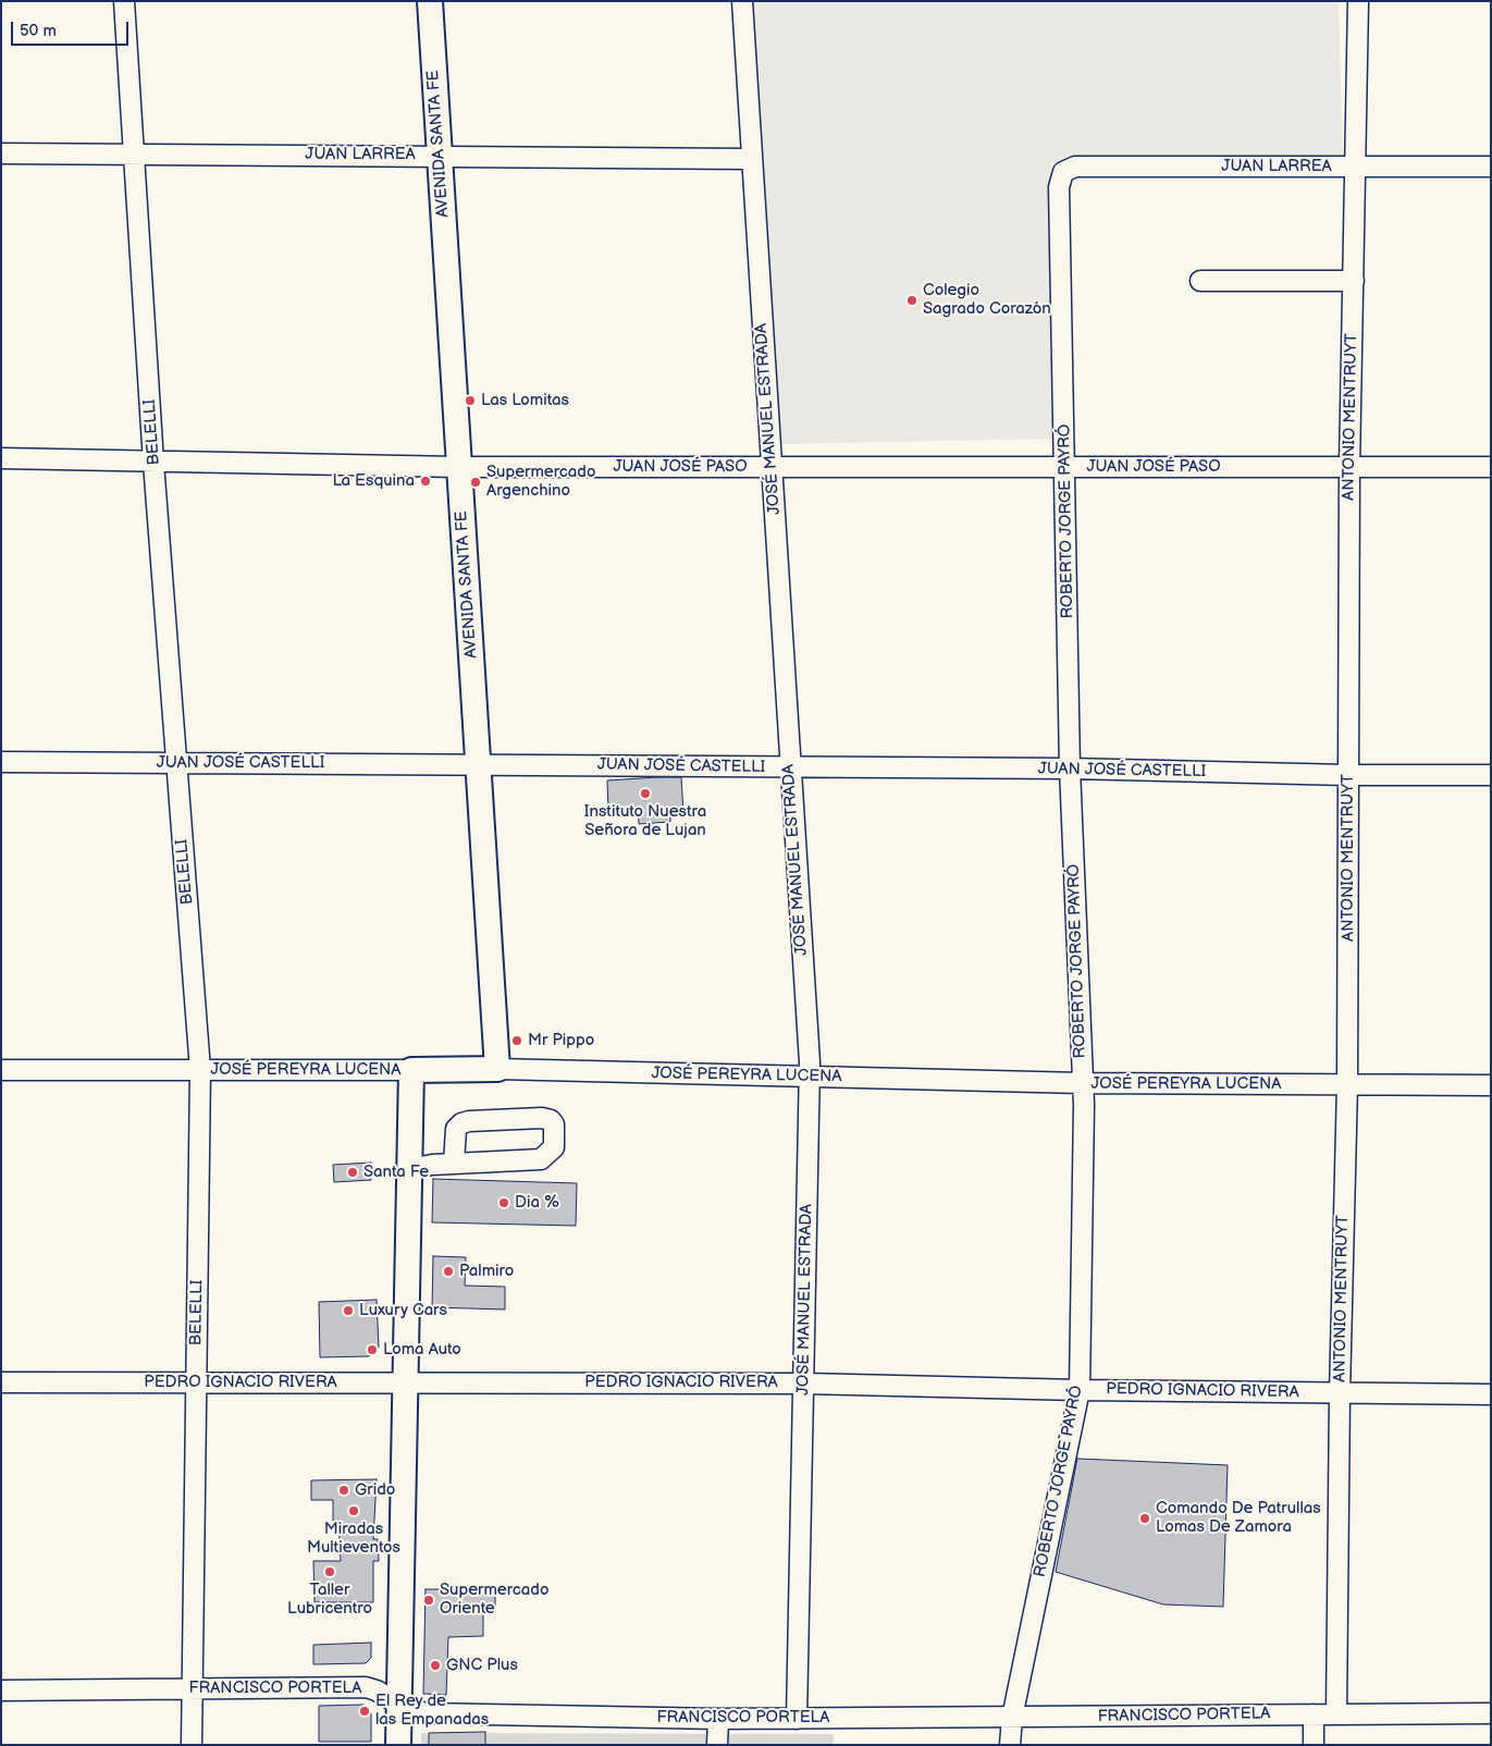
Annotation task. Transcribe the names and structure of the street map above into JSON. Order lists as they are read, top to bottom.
{
  "streets": {
    "main road": ["AVENIDA SANTA FE", "JOSÉ PEREYRA LUCENA"],
    "street": [
      "JUAN LARREA",
      "ANTONIO MENTRUYT",
      "JOSÉ MANUEL ESTRADA",
      "BELELLI",
      "JUAN JOSÉ PASO",
      "ROBERTO JORGE PAYRÓ",
      "JUAN JOSÉ CASTELLI",
      "PEDRO IGNACIO RIVERA",
      "FRANCISCO PORTELA"
    ]
  },
  "crossings": [
    ["AVENIDA SANTA FE", "JUAN LARREA"],
    ["AVENIDA SANTA FE", "JUAN JOSÉ PASO"],
    ["AVENIDA SANTA FE", "JUAN JOSÉ CASTELLI"],
    ["AVENIDA SANTA FE", "JOSÉ PEREYRA LUCENA"],
    ["JUAN LARREA", "ANTONIO MENTRUYT"],
    ["JUAN LARREA", "JOSÉ MANUEL ESTRADA"],
    ["JUAN LARREA", "BELELLI"],
    ["JUAN LARREA", "ROBERTO JORGE PAYRÓ"],
    ["ANTONIO MENTRUYT", "JUAN JOSÉ PASO"],
    ["ANTONIO MENTRUYT", "JUAN JOSÉ CASTELLI"],
    ["ANTONIO MENTRUYT", "JOSÉ PEREYRA LUCENA"],
    ["ANTONIO MENTRUYT", "PEDRO IGNACIO RIVERA"],
    ["ANTONIO MENTRUYT", "FRANCISCO PORTELA"],
    ["JOSÉ MANUEL ESTRADA", "JUAN JOSÉ PASO"],
    ["JOSÉ MANUEL ESTRADA", "JUAN JOSÉ CASTELLI"],
    ["JOSÉ MANUEL ESTRADA", "JOSÉ PEREYRA LUCENA"],
    ["JOSÉ MANUEL ESTRADA", "PEDRO IGNACIO RIVERA"],
    ["JOSÉ MANUEL ESTRADA", "FRANCISCO PORTELA"],
    ["BELELLI", "JUAN JOSÉ PASO"],
    ["BELELLI", "JUAN JOSÉ CASTELLI"],
    ["BELELLI", "JOSÉ PEREYRA LUCENA"],
    ["BELELLI", "PEDRO IGNACIO RIVERA"],
    ["BELELLI", "FRANCISCO PORTELA"],
    ["JUAN JOSÉ PASO", "ROBERTO JORGE PAYRÓ"],
    ["ROBERTO JORGE PAYRÓ", "JUAN JOSÉ CASTELLI"],
    ["ROBERTO JORGE PAYRÓ", "JOSÉ PEREYRA LUCENA"],
    ["ROBERTO JORGE PAYRÓ", "PEDRO IGNACIO RIVERA"],
    ["ROBERTO JORGE PAYRÓ", "FRANCISCO PORTELA"]
  ],
  "places": [
    "Colegio Sagrado Corazón",
    "Las Lomitas",
    "La Esquina",
    "Supermercado Argenchino",
    "Instituto Nuestra Señora de Lujan",
    "Mr Pippo",
    "Santa Fe",
    "Dia %",
    "Palmiro",
    "Luxury Cars",
    "Loma Auto",
    "Grido",
    "Miradas Multieventos",
    "Comando De Patrullas Lomas De Zamora",
    "Taller Lubricentro",
    "Supermercado Oriente",
    "GNC Plus",
    "El Rey de las Empanadas"
  ],
  "scale_bar": "50 m"
}
